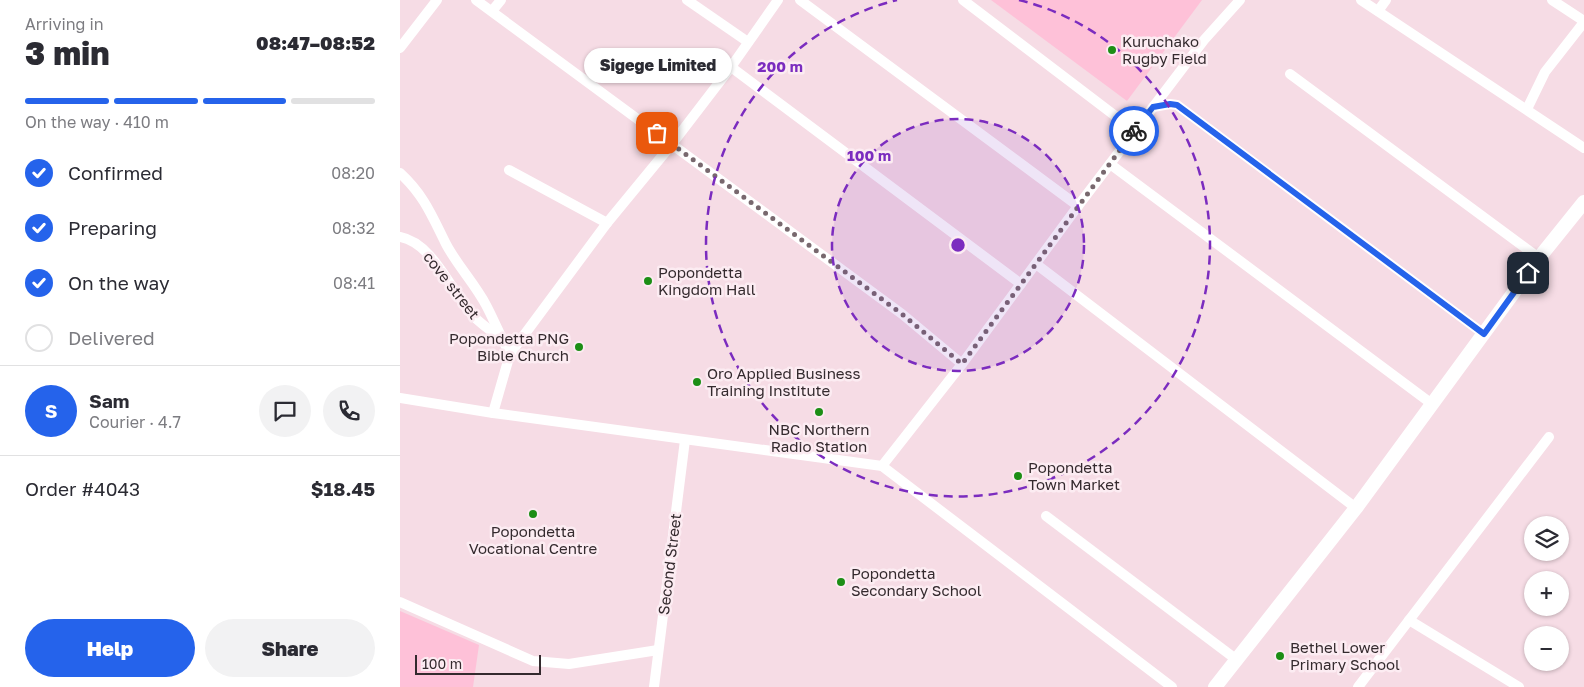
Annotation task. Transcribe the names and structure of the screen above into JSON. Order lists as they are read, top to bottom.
{
  "streets": {
    "street": ["cove street", "Second Street"]
  },
  "places": [
    "Kuruchako Rugby Field",
    "Sigege Limited",
    "Popondetta Kingdom Hall",
    "Popondetta PNG Bible Church",
    "Oro Applied Business Training Institute",
    "NBC Northern Radio Station",
    "Popondetta Town Market",
    "Popondetta Vocational Centre",
    "Popondetta Secondary School",
    "Bethel Lower Primary School"
  ],
  "scale_bar": "100 m",
  "page": {
    "heading": ["3 min", "Arriving in", "08:47–08:52"],
    "panel": [
      "Sam",
      "Courier · 4.7",
      "Order #4043",
      "$18.45"
    ],
    "bubble": "Sigege Limited",
    "bar": "On the way · 410 m",
    "list": [
      ["Confirmed", "08:20"],
      ["Preparing", "08:32"],
      ["On the way", "08:41"],
      "Delivered"
    ],
    "round": "S",
    "map_buttons": ["+", "−"],
    "buttons": ["Help", "Share"],
    "scale": "100 m"
  },
  "rings": ["200 m", "100 m"]
}
